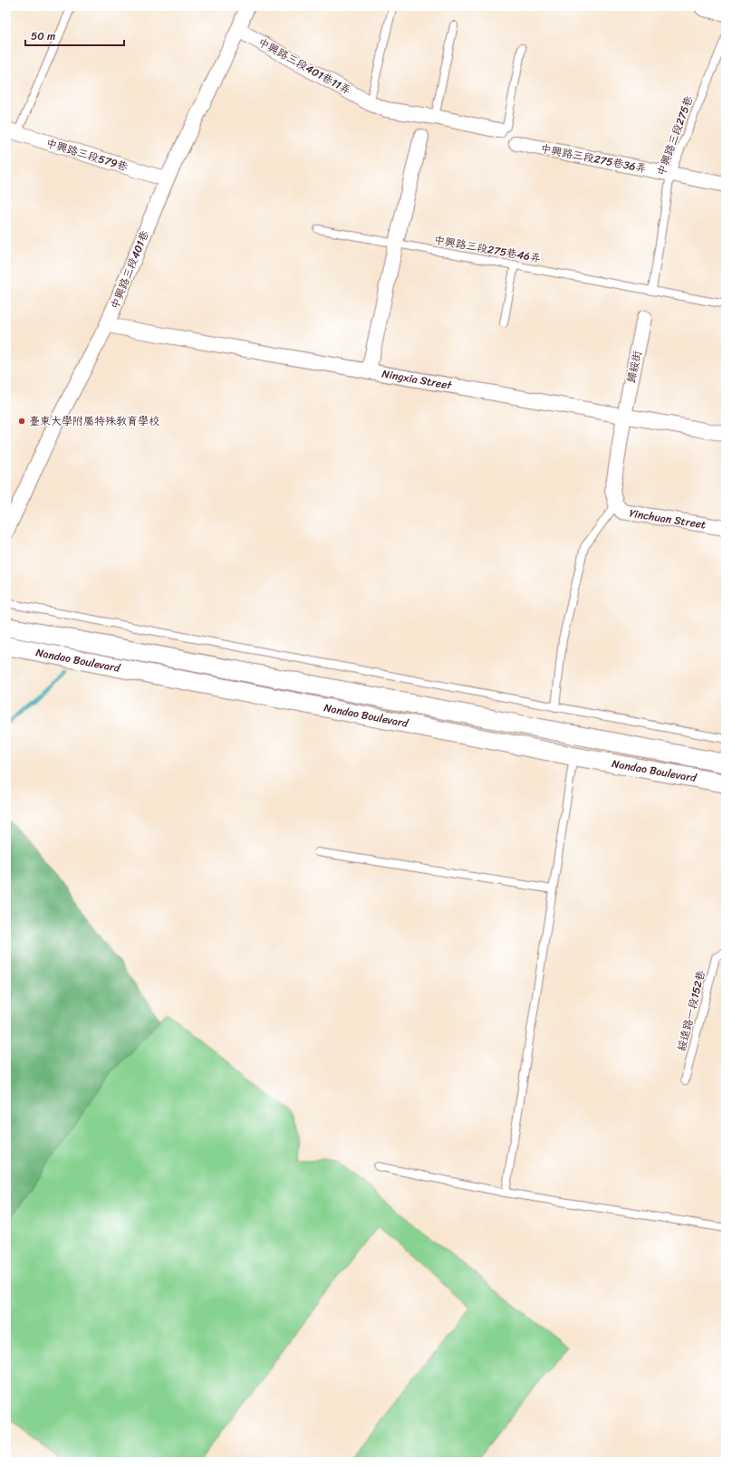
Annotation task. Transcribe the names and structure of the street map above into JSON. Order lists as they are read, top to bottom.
{
  "streets": {
    "street": [
      "中興路三段401巷11弄",
      "中興路三段579巷",
      "中興路三段275巷36弄",
      "中興路三段401巷",
      "歸綏街",
      "Ningxia Street",
      "Yinchuan Street",
      "Nandao Boulevard"
    ],
    "lane": ["中興路三段275巷", "中興路三段275巷46弄", "綏遠路一段152巷"]
  },
  "crossings": [
    ["中興路三段401巷11弄", "中興路三段401巷"],
    ["中興路三段275巷", "中興路三段275巷36弄"],
    ["中興路三段275巷", "中興路三段275巷46弄"],
    ["中興路三段579巷", "中興路三段401巷"],
    ["中興路三段401巷", "Ningxia Street"],
    ["歸綏街", "Ningxia Street"],
    ["歸綏街", "Yinchuan Street"],
    ["Ningxia Street", "Yinchuan Street"]
  ],
  "places": ["臺東大學附屬特殊教育學校"],
  "scale_bar": "50 m"
}
